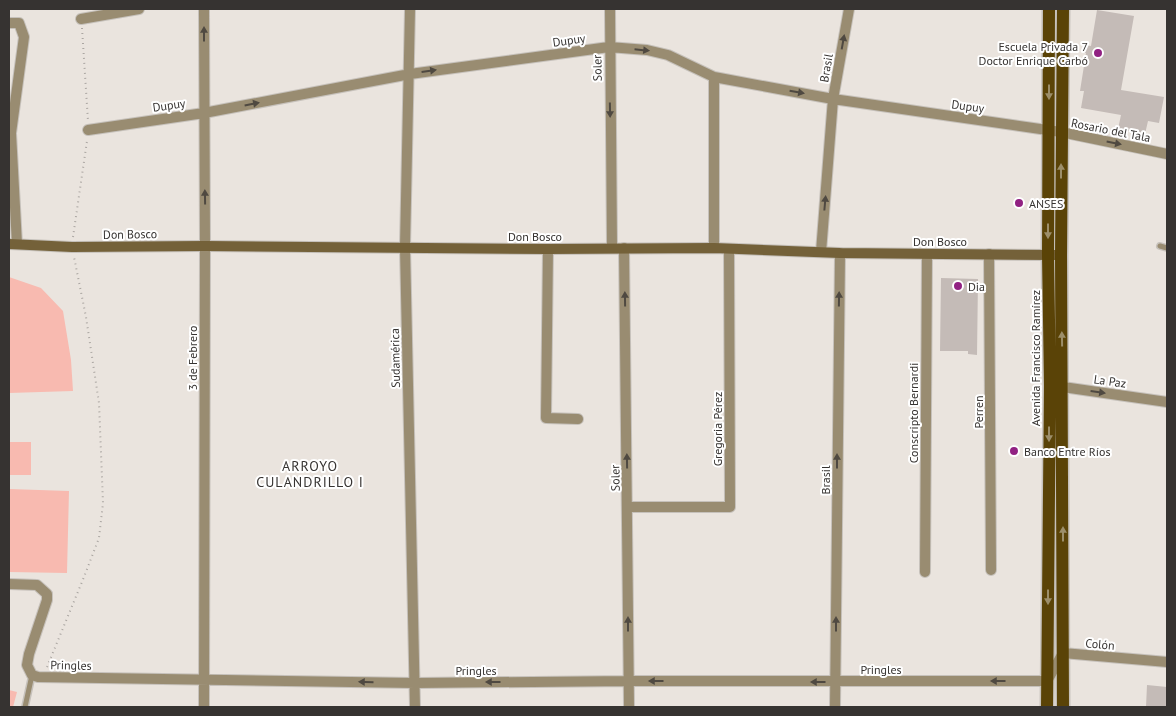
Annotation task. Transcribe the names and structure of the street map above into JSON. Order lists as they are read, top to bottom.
{
  "streets": {
    "main road": ["Don Bosco", "Avenida Francisco Ramírez"],
    "street": [
      "Dupuy",
      "Soler",
      "Brasil",
      "Rosario del Tala",
      "3 de Febrero",
      "Sudamérica",
      "La Paz",
      "Perren",
      "Conscripto Bernardi",
      "Gregoria Pérez",
      "Colón",
      "Pringles"
    ]
  },
  "crossings": [
    ["Dupuy", "Soler"],
    ["Dupuy", "Brasil"],
    ["Dupuy", "Rosario del Tala"],
    ["Dupuy", "3 de Febrero"],
    ["Dupuy", "Sudamérica"],
    ["Dupuy", "Avenida Francisco Ramírez"],
    ["Soler", "Don Bosco"],
    ["Soler", "Gregoria Pérez"],
    ["Soler", "Pringles"],
    ["Brasil", "Don Bosco"],
    ["Brasil", "Pringles"],
    ["Rosario del Tala", "Avenida Francisco Ramírez"],
    ["Don Bosco", "3 de Febrero"],
    ["Don Bosco", "Sudamérica"],
    ["Don Bosco", "Avenida Francisco Ramírez"],
    ["Don Bosco", "Perren"],
    ["Don Bosco", "Conscripto Bernardi"],
    ["Don Bosco", "Gregoria Pérez"],
    ["3 de Febrero", "Pringles"],
    ["Sudamérica", "Pringles"],
    ["Avenida Francisco Ramírez", "La Paz"],
    ["Avenida Francisco Ramírez", "Colón"],
    ["Avenida Francisco Ramírez", "Pringles"]
  ],
  "one_way": [
    "Dupuy",
    "Brasil",
    "Rosario del Tala",
    "La Paz",
    "Pringles"
  ],
  "districts": ["ARROYO CULANDRILLO I"],
  "places": [
    "Escuela Privada 7 Doctor Enrique Carbó",
    "ANSES",
    "Dia",
    "Banco Entre Ríos"
  ]
}
